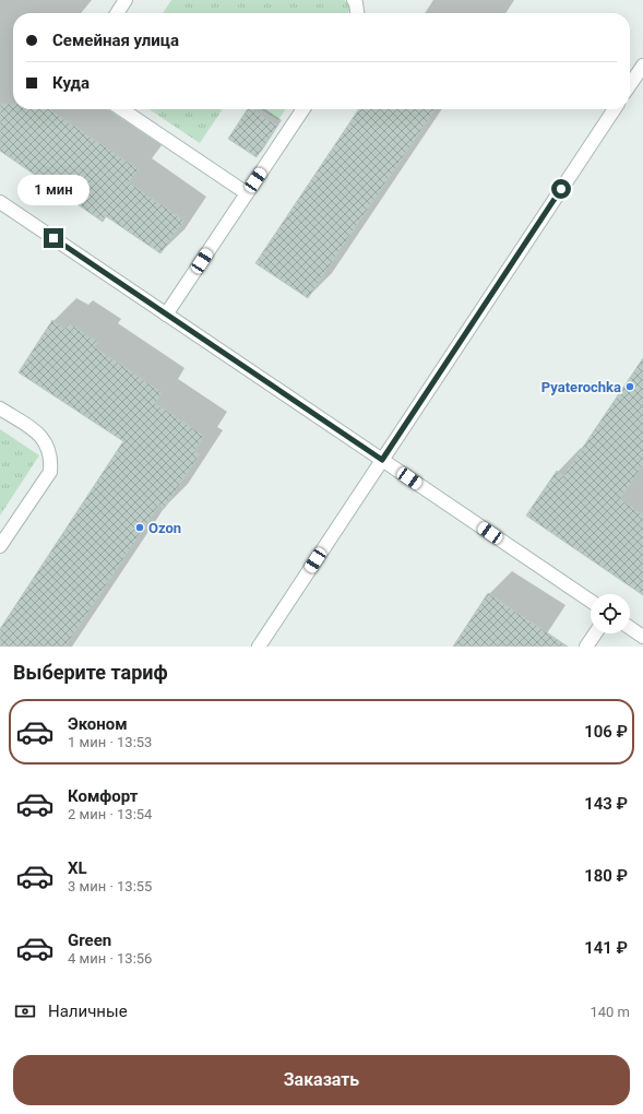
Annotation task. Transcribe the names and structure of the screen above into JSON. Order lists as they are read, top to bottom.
{
  "places": ["Pyaterochka", "Ozon"],
  "page": {
    "banner": ["Семейная улица", "Куда"],
    "bubble": "1 мин",
    "heading": "Выберите тариф",
    "list": [
      {
        "name": "Эконом",
        "note": "1 мин · 13:53",
        "value": "106 ₽"
      },
      {
        "name": "Комфорт",
        "note": "2 мин · 13:54",
        "value": "143 ₽"
      },
      {
        "name": "XL",
        "note": "3 мин · 13:55",
        "value": "180 ₽"
      },
      {
        "name": "Green",
        "note": "4 мин · 13:56",
        "value": "141 ₽"
      }
    ],
    "pay": ["Наличные", "140 m"],
    "buttons": "Заказать"
  }
}
